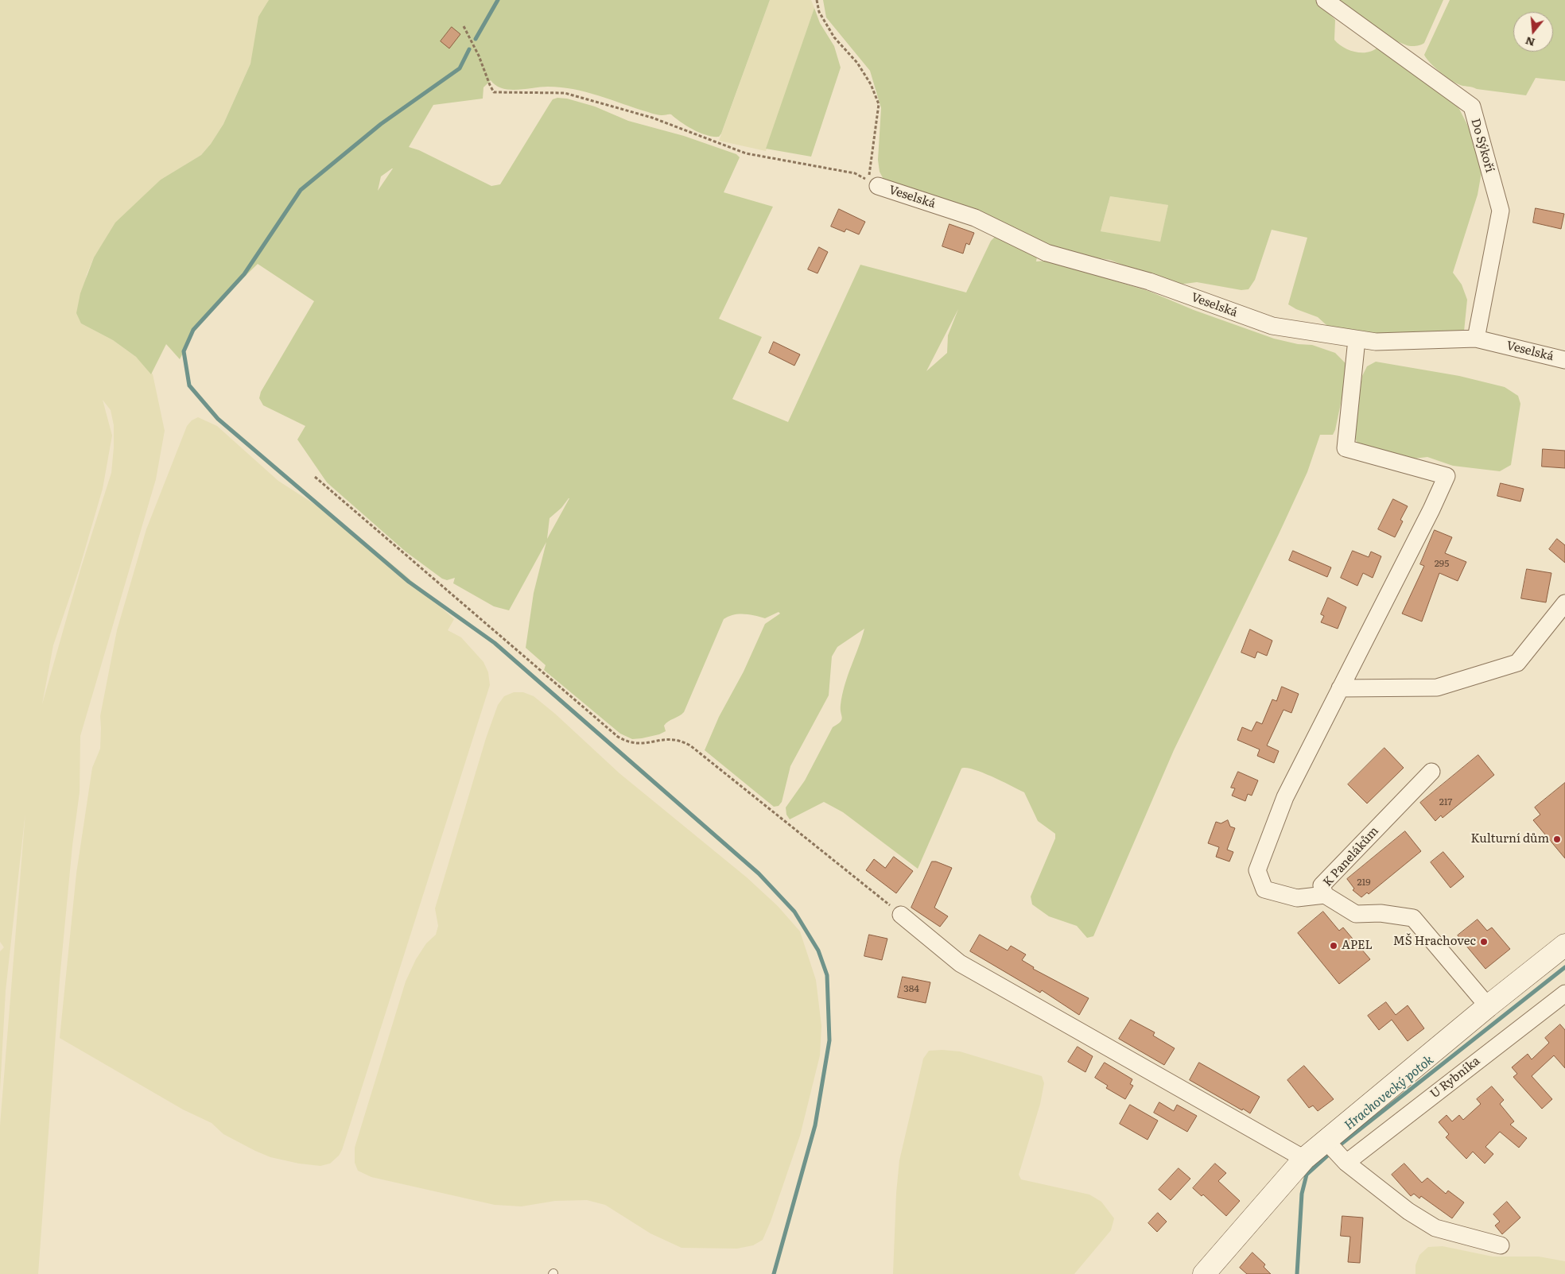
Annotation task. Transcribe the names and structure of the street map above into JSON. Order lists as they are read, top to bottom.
{
  "streets": {
    "street": [
      "Do Sýkoří",
      "Veselská",
      "K Panelákům",
      "U Rybníka"
    ]
  },
  "crossings": [
    ["Do Sýkoří", "Veselská"]
  ],
  "water": ["Hrachovecký potok"],
  "places": ["Kulturní dům", "MŠ Hrachovec", "APEL"],
  "house_numbers": [
    "295",
    "217",
    "219",
    "384"
  ],
  "north": "bottom"
}
